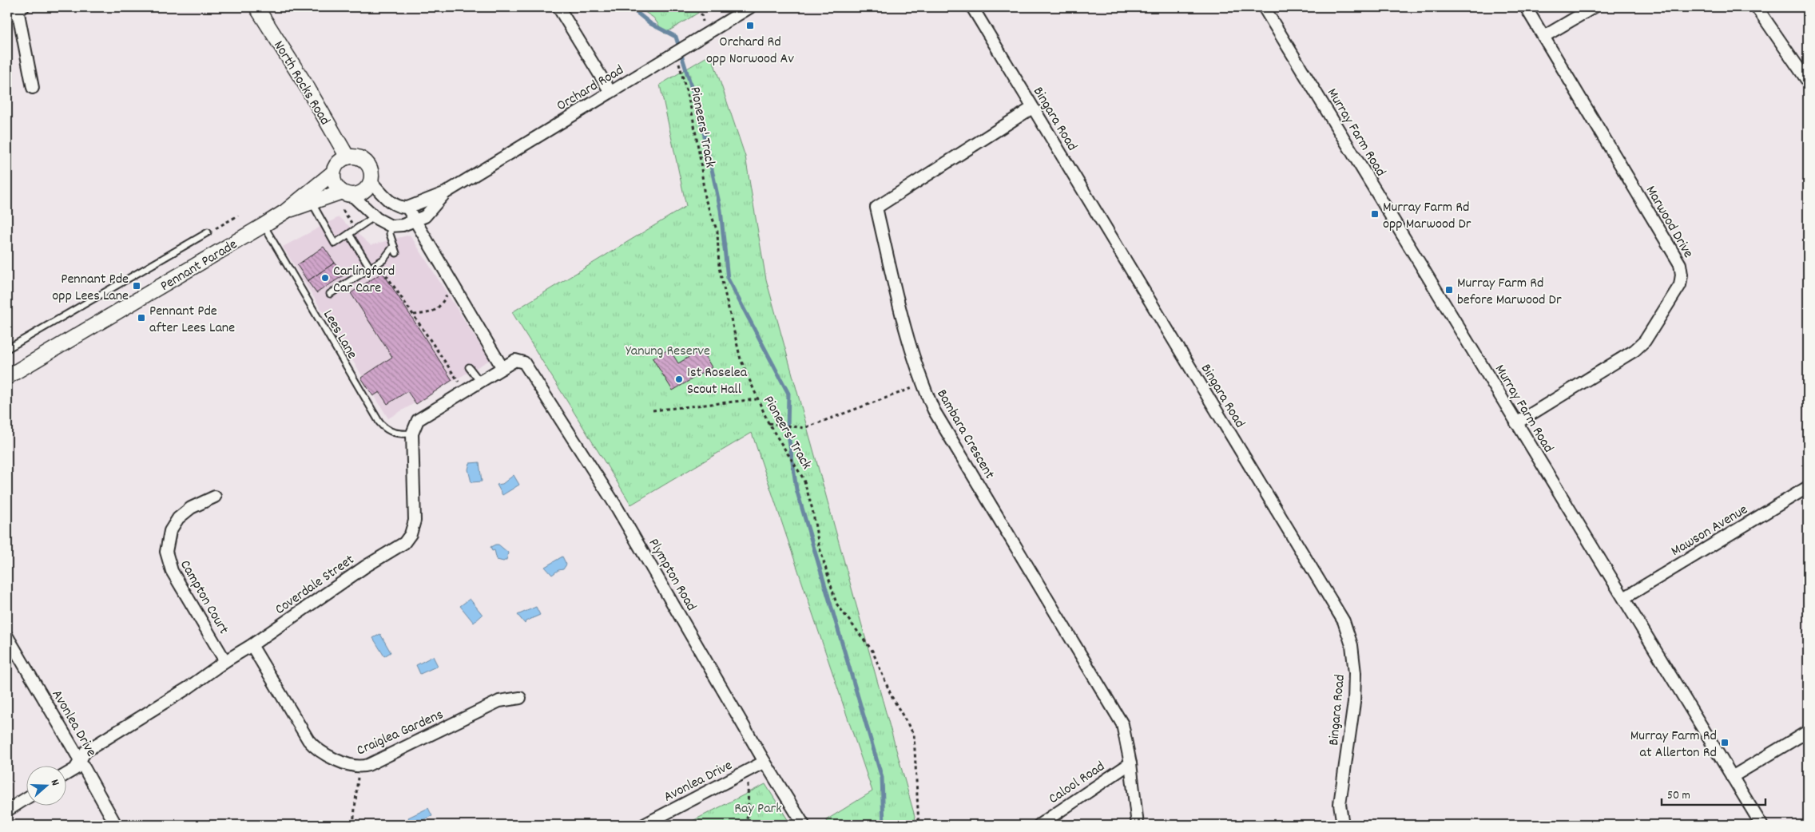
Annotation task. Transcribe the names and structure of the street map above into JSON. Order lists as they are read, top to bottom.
{
  "streets": {
    "street": [
      "North Rocks Road",
      "Orchard Road",
      "Bingara Road",
      "Murray Farm Road",
      "Marwood Drive",
      "Pennant Parade",
      "Bambara Crescent",
      "Mawson Avenue",
      "Plympton Road",
      "Coverdale Street",
      "Campton Court",
      "Avonlea Drive",
      "Craiglea Gardens",
      "Calool Road"
    ],
    "lane": ["Lees Lane"],
    "path": ["Pioneers' Track"]
  },
  "crossings": [
    ["North Rocks Road", "Pennant Parade"],
    ["Orchard Road", "Pioneers' Track"],
    ["Bingara Road", "Bambara Crescent"],
    ["Murray Farm Road", "Marwood Drive"],
    ["Murray Farm Road", "Mawson Avenue"],
    ["Pennant Parade", "Lees Lane"],
    ["Lees Lane", "Coverdale Street"],
    ["Bambara Crescent", "Calool Road"],
    ["Plympton Road", "Avonlea Drive"],
    ["Coverdale Street", "Campton Court"],
    ["Coverdale Street", "Avonlea Drive"],
    ["Coverdale Street", "Craiglea Gardens"]
  ],
  "parks": ["Yanung Reserve", "Ray Park"],
  "places": {
    "transit": [
      "Orchard Rd opp Norwood Av",
      "Murray Farm Rd opp Marwood Dr",
      "Pennant Pde opp Lees Lane",
      "Murray Farm Rd before Marwood Dr",
      "Pennant Pde after Lees Lane",
      "Murray Farm Rd at Allerton Rd"
    ],
    "other": ["Carlingford Car Care", "1st Roselea Scout Hall"]
  },
  "scale_bar": "50 m",
  "north": "right"
}
